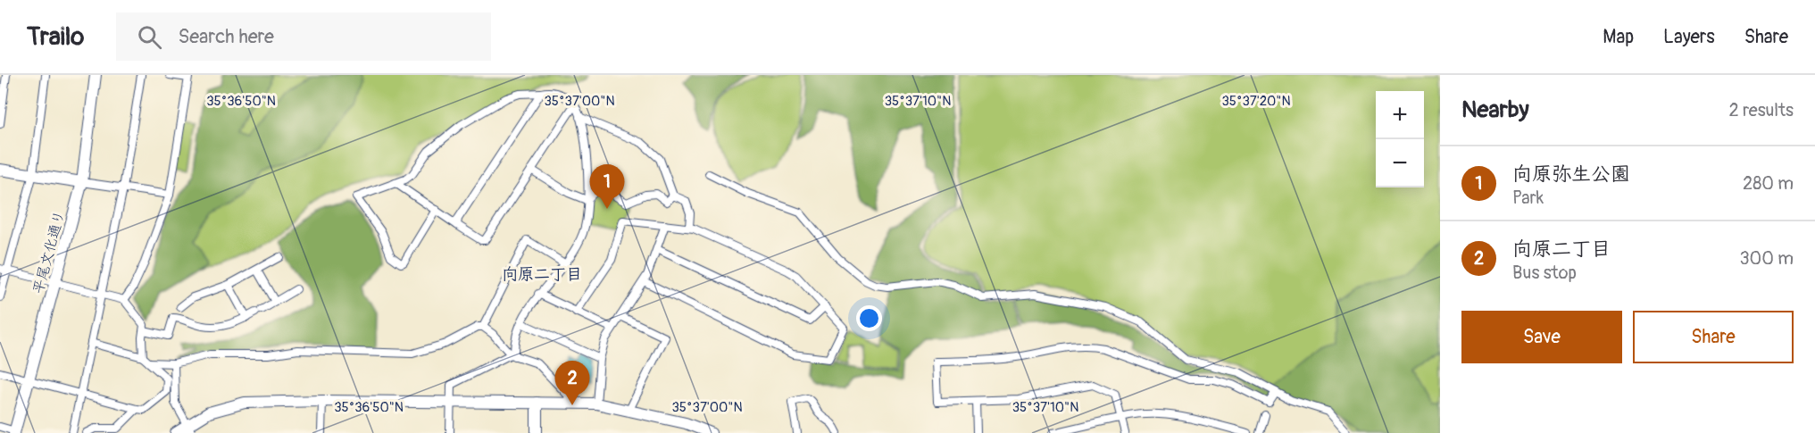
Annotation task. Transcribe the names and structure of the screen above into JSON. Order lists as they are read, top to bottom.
{
  "streets": {
    "street": ["平尾文化通り"]
  },
  "districts": ["向原二丁目"],
  "page": {
    "header": "Trailo",
    "search": "Search here",
    "nav": ["Map", "Layers", "Share"],
    "heading": ["Nearby", "2 results"],
    "map_buttons": ["+", "−"],
    "list": [
      {
        "mark": "1",
        "name": "向原弥生公園",
        "note": "Park",
        "value": "280 m"
      },
      {
        "mark": "2",
        "name": "向原二丁目",
        "note": "Bus stop",
        "value": "300 m"
      }
    ],
    "pins": ["1", "2"],
    "buttons": ["Save", "Share"]
  },
  "coordinates": [
    "35°36'50\"N",
    "35°37'00\"N",
    "35°37'10\"N",
    "35°37'20\"N"
  ]
}
